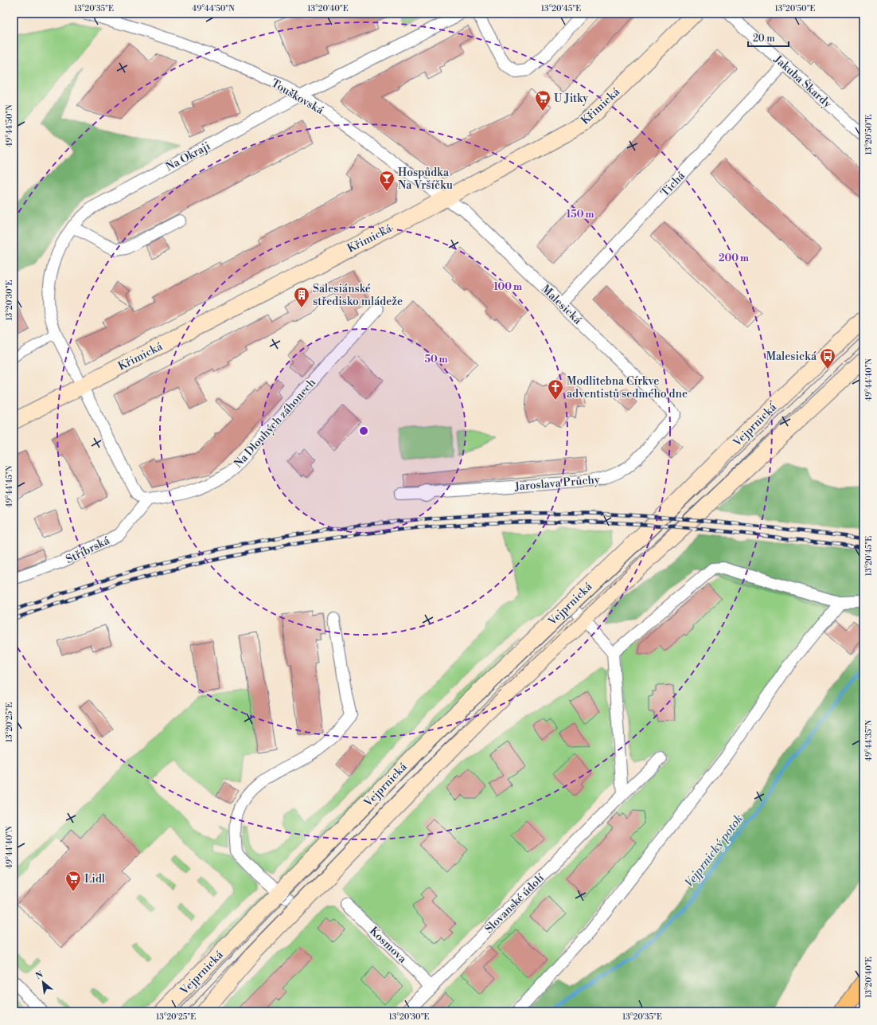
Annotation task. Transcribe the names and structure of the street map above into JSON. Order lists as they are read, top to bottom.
{
  "streets": {
    "main road": ["Křimická", "Vejprnická"],
    "street": [
      "Jakuba Škardy",
      "Touškovská",
      "Na Okraji",
      "Tichá",
      "Malesická",
      "Na Dlouhých záhonech",
      "Jaroslava Průchy",
      "Stříbrská",
      "Slovanské údolí",
      "Kosmova"
    ]
  },
  "crossings": [
    ["Jakuba Škardy", "Tichá"],
    ["Touškovská", "Křimická"],
    ["Touškovská", "Na Okraji"],
    ["Touškovská", "Malesická"],
    ["Křimická", "Na Okraji"],
    ["Křimická", "Malesická"],
    ["Na Okraji", "Na Dlouhých záhonech"],
    ["Na Okraji", "Stříbrská"],
    ["Tichá", "Malesická"],
    ["Malesická", "Jaroslava Průchy"],
    ["Na Dlouhých záhonech", "Stříbrská"],
    ["Slovanské údolí", "Kosmova"]
  ],
  "water": ["Vejprnický potok"],
  "places": {
    "supermarket": ["U Jitky", "Lidl"],
    "bar": ["Hospůdka Na Vršíčku"],
    "building": ["Salesiánské středisko mládeže"],
    "bus stop": ["Malesická"],
    "church": ["Modlitebna Církve adventistů sedmého dne"]
  },
  "scale_bar": "20 m",
  "north": "top left",
  "coordinates": [
    "13°20'35\"E",
    "49°44'50\"N",
    "13°20'40\"E",
    "13°20'45\"E",
    "13°20'50\"E",
    "13°20'30\"E",
    "49°44'40\"N",
    "49°44'45\"N",
    "13°20'25\"E",
    "49°44'35\"N"
  ],
  "rings": [
    "150 m",
    "200 m",
    "100 m",
    "50 m"
  ]
}
